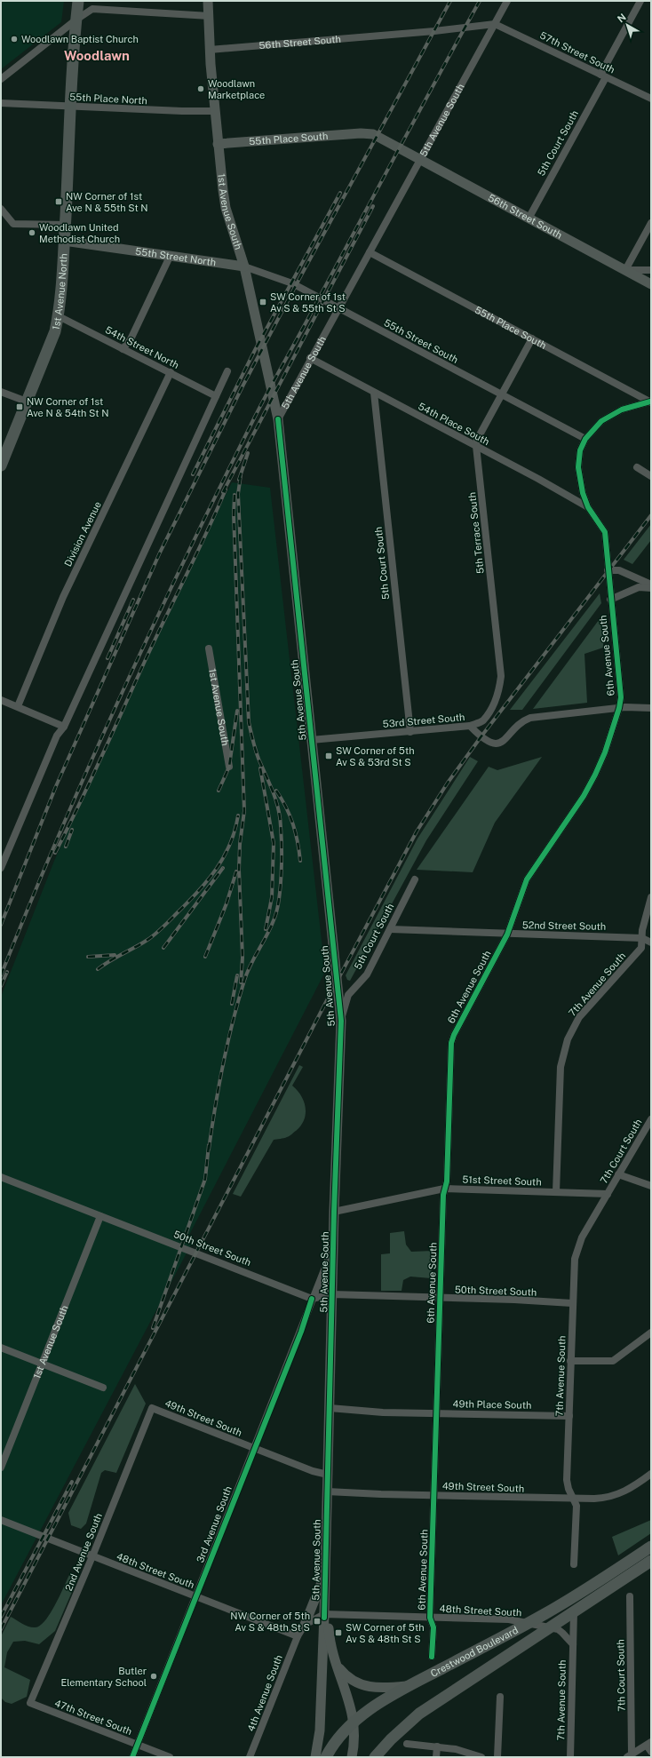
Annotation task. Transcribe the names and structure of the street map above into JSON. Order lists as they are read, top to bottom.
{
  "streets": {
    "main road": ["1st Avenue North", "Crestwood Boulevard"],
    "street": [
      "56th Street South",
      "57th Street South",
      "55th Place North",
      "5th Avenue South",
      "55th Place South",
      "5th Court South",
      "1st Avenue South",
      "55th Street North",
      "55th Street South",
      "54th Street North",
      "54th Place South",
      "5th Terrace South",
      "Division Avenue",
      "6th Avenue South",
      "53rd Street South",
      "52nd Street South",
      "7th Avenue South",
      "7th Court South",
      "51st Street South",
      "50th Street South",
      "49th Place South",
      "49th Street South",
      "3rd Avenue South",
      "2nd Avenue South",
      "48th Street South",
      "4th Avenue South",
      "47th Street South"
    ]
  },
  "crossings": [
    ["56th Street South", "57th Street South"],
    ["56th Street South", "5th Avenue South"],
    ["56th Street South", "55th Place South"],
    ["56th Street South", "5th Court South"],
    ["56th Street South", "1st Avenue South"],
    ["57th Street South", "5th Avenue South"],
    ["57th Street South", "5th Court South"],
    ["55th Place North", "1st Avenue South"],
    ["55th Place North", "1st Avenue North"],
    ["5th Avenue South", "55th Place South"],
    ["5th Avenue South", "5th Court South"],
    ["5th Avenue South", "1st Avenue South"],
    ["5th Avenue South", "55th Street South"],
    ["5th Avenue South", "54th Place South"],
    ["5th Avenue South", "53rd Street South"],
    ["5th Avenue South", "51st Street South"],
    ["5th Avenue South", "50th Street South"],
    ["5th Avenue South", "49th Place South"],
    ["5th Avenue South", "49th Street South"],
    ["5th Avenue South", "3rd Avenue South"],
    ["5th Avenue South", "48th Street South"],
    ["5th Avenue South", "Crestwood Boulevard"],
    ["55th Place South", "1st Avenue South"],
    ["55th Place South", "5th Terrace South"],
    ["55th Place South", "6th Avenue South"],
    ["5th Court South", "54th Place South"],
    ["5th Court South", "53rd Street South"],
    ["5th Court South", "52nd Street South"],
    ["1st Avenue South", "55th Street North"],
    ["1st Avenue South", "55th Street South"],
    ["1st Avenue South", "50th Street South"],
    ["55th Street North", "1st Avenue North"],
    ["55th Street North", "55th Street South"],
    ["1st Avenue North", "54th Street North"],
    ["55th Street South", "5th Terrace South"],
    ["55th Street South", "6th Avenue South"],
    ["54th Street North", "Division Avenue"],
    ["54th Place South", "5th Terrace South"],
    ["54th Place South", "6th Avenue South"],
    ["5th Terrace South", "53rd Street South"],
    ["6th Avenue South", "53rd Street South"],
    ["6th Avenue South", "52nd Street South"],
    ["6th Avenue South", "51st Street South"],
    ["6th Avenue South", "50th Street South"],
    ["6th Avenue South", "49th Place South"],
    ["6th Avenue South", "49th Street South"],
    ["6th Avenue South", "48th Street South"],
    ["52nd Street South", "7th Avenue South"],
    ["7th Avenue South", "7th Court South"],
    ["7th Avenue South", "51st Street South"],
    ["7th Avenue South", "50th Street South"],
    ["7th Avenue South", "49th Place South"],
    ["7th Avenue South", "49th Street South"],
    ["7th Avenue South", "Crestwood Boulevard"],
    ["7th Court South", "51st Street South"],
    ["50th Street South", "3rd Avenue South"],
    ["49th Street South", "3rd Avenue South"],
    ["49th Street South", "2nd Avenue South"],
    ["3rd Avenue South", "48th Street South"],
    ["3rd Avenue South", "47th Street South"],
    ["2nd Avenue South", "48th Street South"],
    ["2nd Avenue South", "47th Street South"],
    ["48th Street South", "Crestwood Boulevard"],
    ["48th Street South", "4th Avenue South"]
  ],
  "districts": ["Woodlawn"],
  "places": {
    "other": [
      "Woodlawn Baptist Church",
      "Woodlawn Marketplace",
      "Woodlawn United Methodist Church",
      "Butler Elementary School"
    ],
    "transit": [
      "NW Corner of 1st Ave N & 55th St N",
      "SW Corner of 1st Av S & 55th St S",
      "NW Corner of 1st Ave N & 54th St N",
      "SW Corner of 5th Av S & 53rd St S",
      "NW Corner of 5th Av S & 48th St S",
      "SW Corner of 5th Av S & 48th St S"
    ]
  },
  "north": "top left"
}
